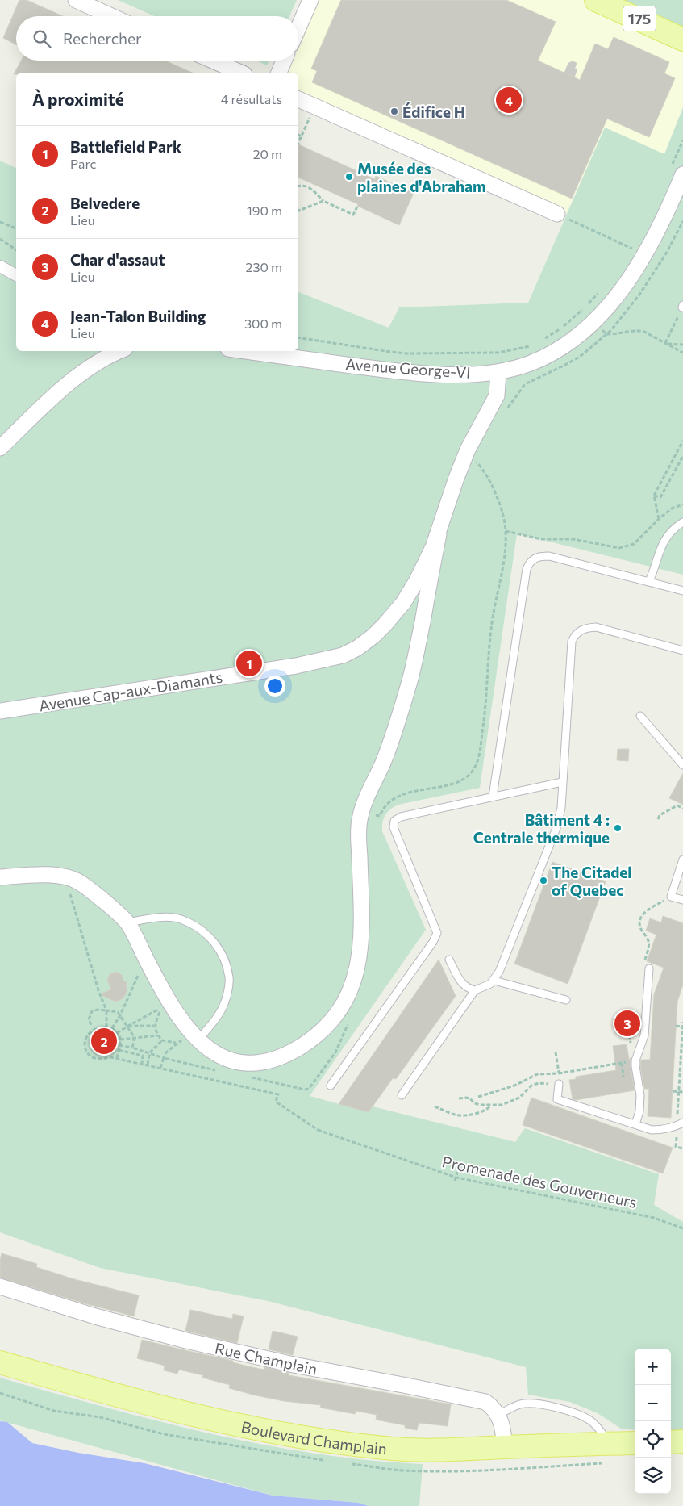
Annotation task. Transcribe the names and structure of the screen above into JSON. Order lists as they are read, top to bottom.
{
  "streets": {
    "main road": ["175", "Boulevard Champlain"],
    "street": ["Avenue George-VI", "Avenue Cap-aux-Diamants", "Rue Champlain"],
    "path": ["Promenade des Gouverneurs"]
  },
  "crossings": [
    ["Avenue George-VI", "Avenue Cap-aux-Diamants"]
  ],
  "places": [
    "Édifice H",
    "Musée des plaines d'Abraham",
    "Bâtiment 4 : Centrale thermique",
    "The Citadel of Quebec"
  ],
  "page": {
    "search": "Rechercher",
    "heading": ["À proximité", "4 résultats"],
    "pins": [
      "4",
      "1",
      "3",
      "2"
    ],
    "list": [
      {
        "mark": "1",
        "name": "Battlefield Park",
        "note": "Parc",
        "value": "20 m"
      },
      {
        "mark": "2",
        "name": "Belvedere",
        "note": "Lieu",
        "value": "190 m"
      },
      {
        "mark": "3",
        "name": "Char d'assaut",
        "note": "Lieu",
        "value": "230 m"
      },
      {
        "mark": "4",
        "name": "Jean-Talon Building",
        "note": "Lieu",
        "value": "300 m"
      }
    ],
    "map_buttons": ["+", "−"]
  }
}
